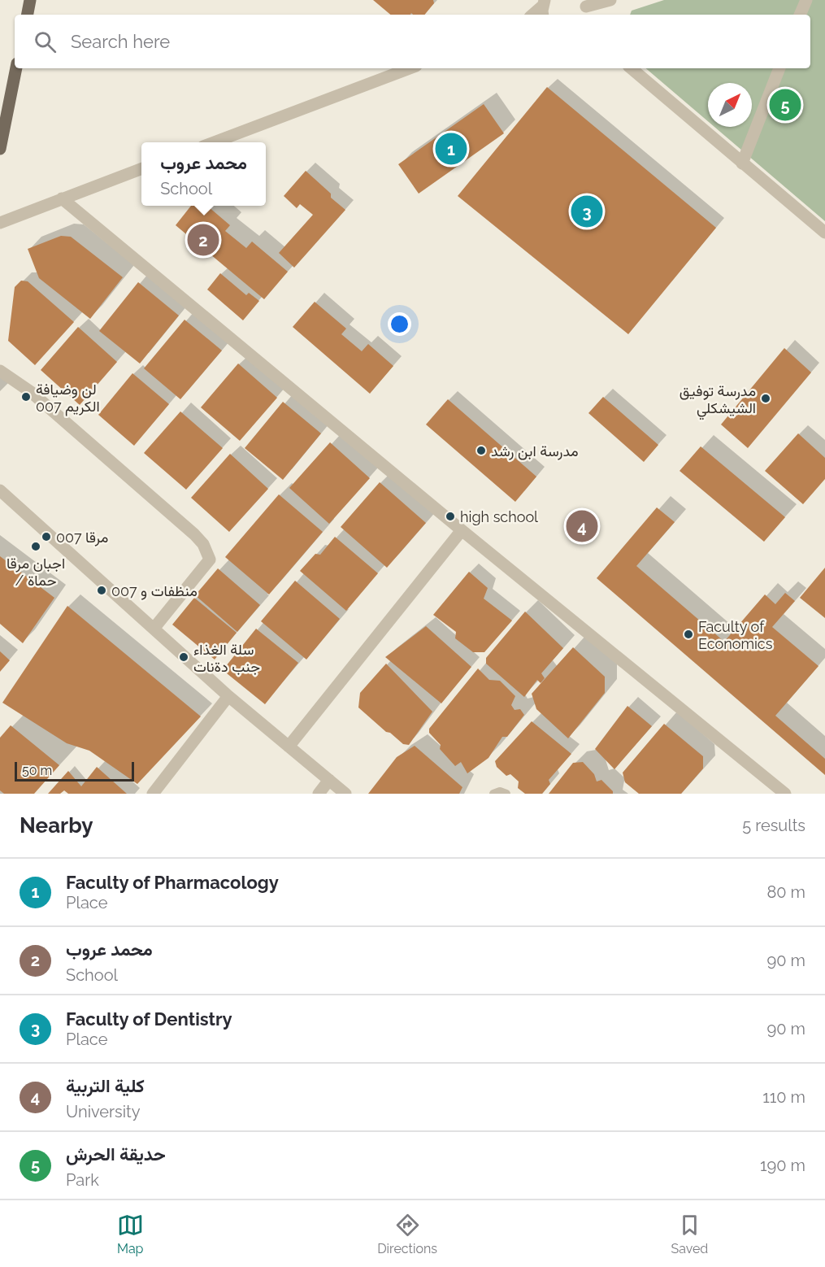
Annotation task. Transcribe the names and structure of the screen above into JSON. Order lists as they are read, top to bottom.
{
  "places": [
    "لن وضيافة الكريم 007",
    "مدرسة توفيق الشيشكلي",
    "مدرسة ابن رشد",
    "high school",
    "مرقا 007",
    "اجبان مرقا / حماة",
    "منظفات و 007",
    "Faculty of Economics",
    "سلة الغذاء جنب دةنات"
  ],
  "scale_bar": "50 m",
  "north": "top right",
  "page": {
    "search": "Search here",
    "pins": [
      "5",
      "1",
      "3",
      "2",
      "4"
    ],
    "popup": ["محمد عروب", "School"],
    "scale": "50 m",
    "heading": ["Nearby", "5 results"],
    "list": [
      {
        "mark": "1",
        "name": "Faculty of Pharmacology",
        "note": "Place",
        "value": "80 m"
      },
      {
        "mark": "2",
        "name": "محمد عروب",
        "note": "School",
        "value": "90 m"
      },
      {
        "mark": "3",
        "name": "Faculty of Dentistry",
        "note": "Place",
        "value": "90 m"
      },
      {
        "mark": "4",
        "name": "كلية التربية",
        "note": "University",
        "value": "110 m"
      },
      {
        "mark": "5",
        "name": "حديقة الحرش",
        "note": "Park",
        "value": "190 m"
      }
    ],
    "nav": ["Map", "Directions", "Saved"]
  }
}
